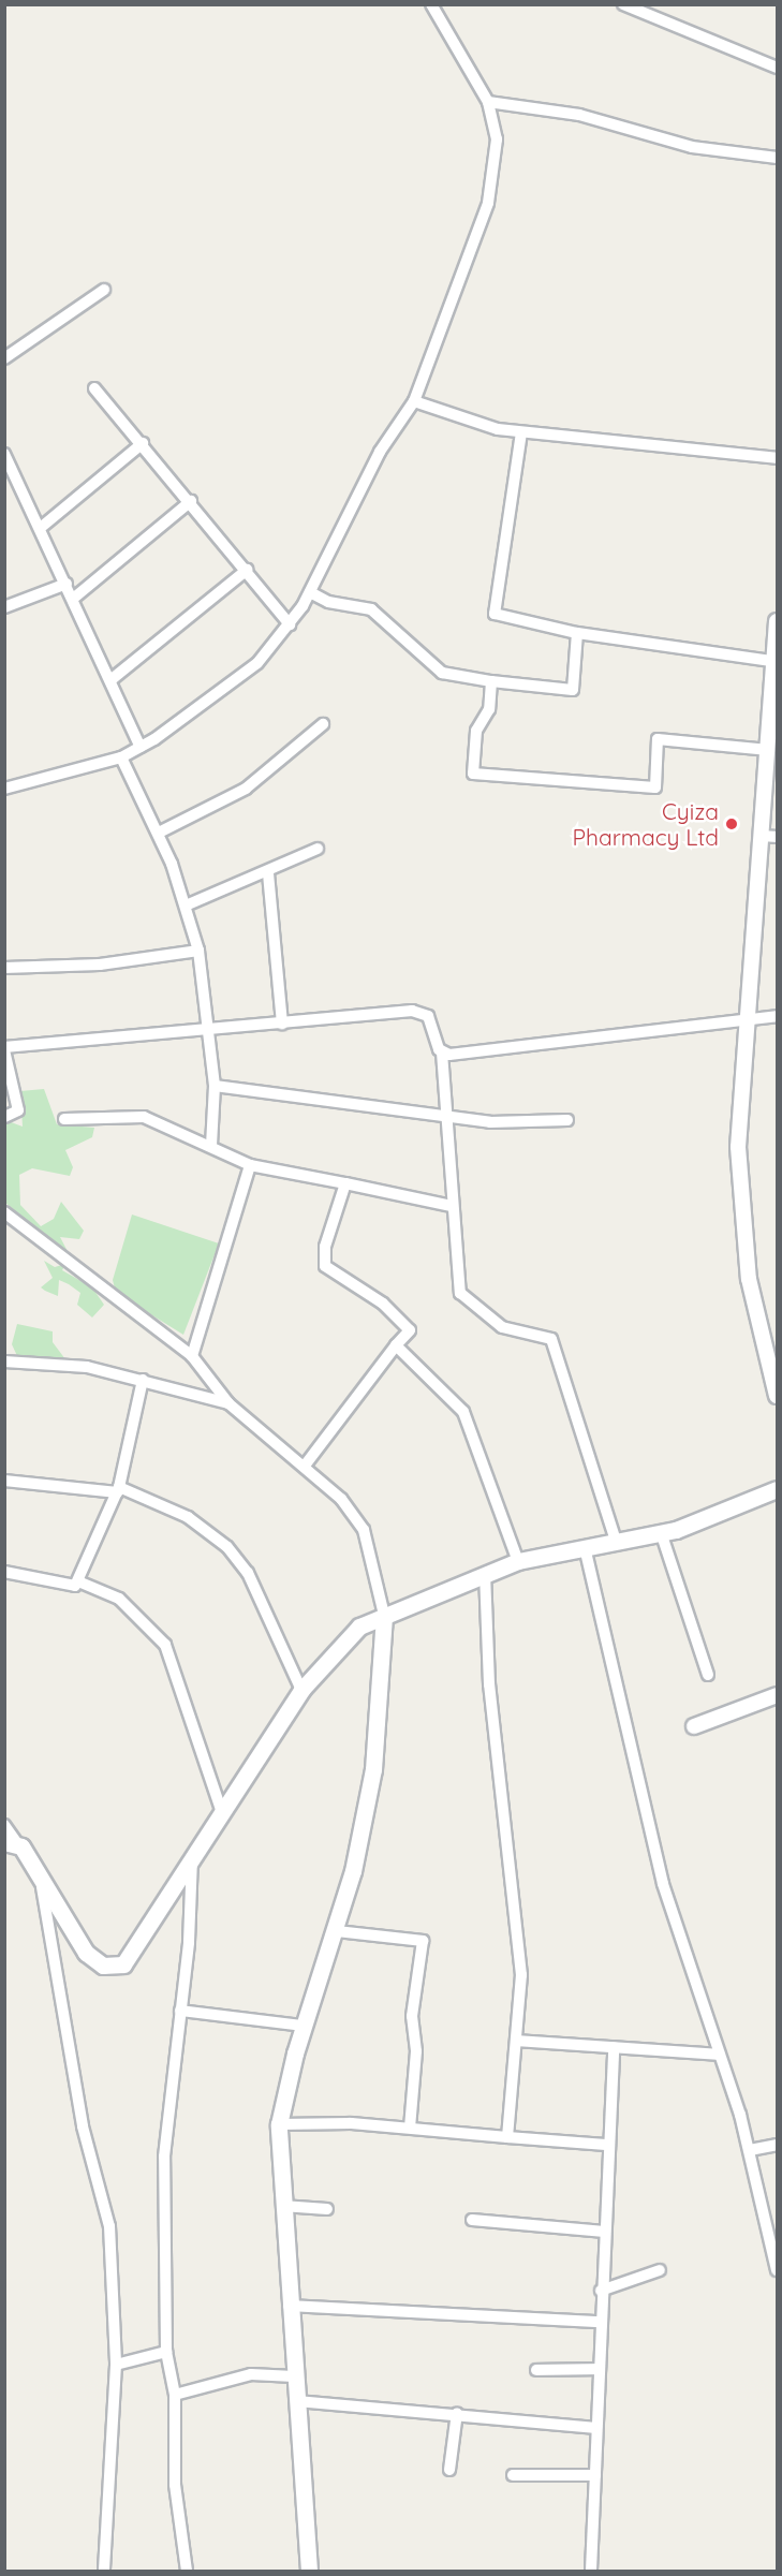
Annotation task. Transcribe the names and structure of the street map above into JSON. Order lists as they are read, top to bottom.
{
  "places": ["Cyiza Pharmacy Ltd"]
}
